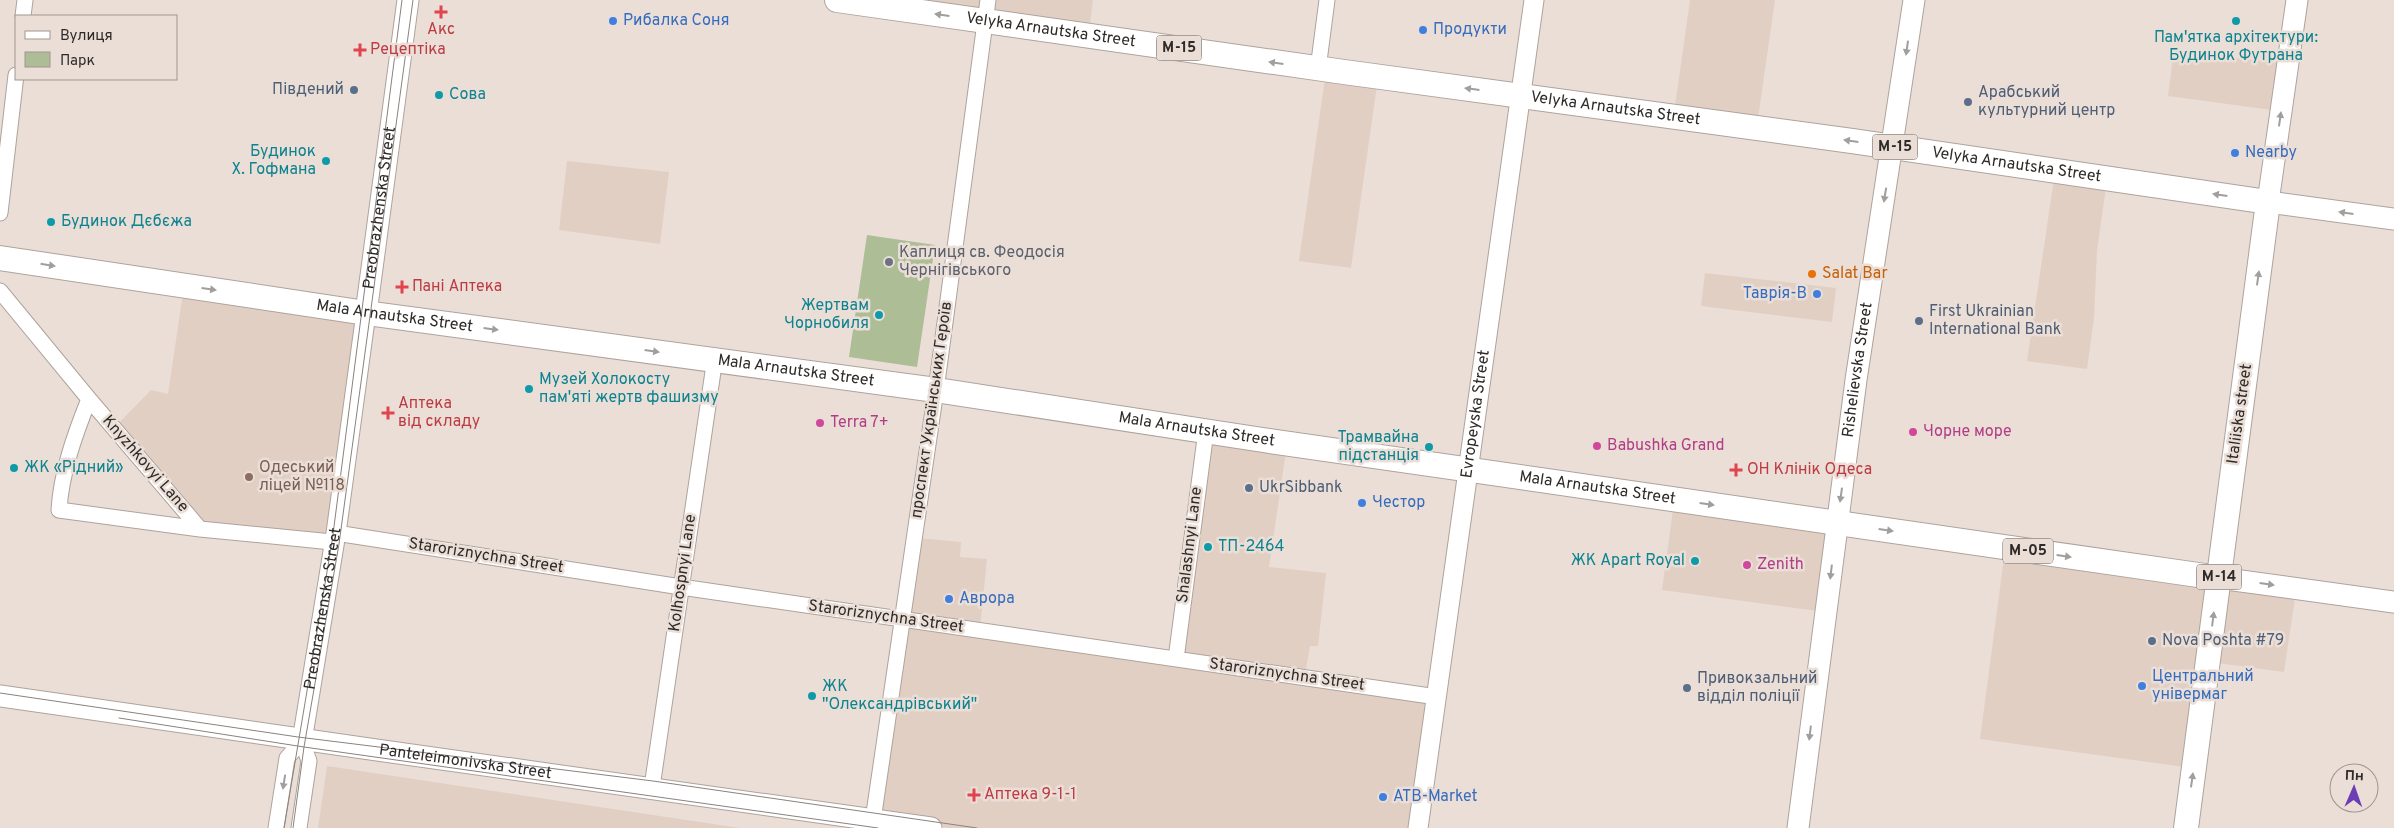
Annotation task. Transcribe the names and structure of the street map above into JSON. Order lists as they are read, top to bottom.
{
  "streets": {
    "main road": [
      "Velyka Arnautska Street",
      "М-15",
      "Preobrazhenska Street",
      "Mala Arnautska Street",
      "Rishelievska Street",
      "Italiiska street",
      "М-05",
      "М-14",
      "Panteleimonivska Street"
    ],
    "street": [
      "проспект Українських Героїв",
      "Evropeyska Street",
      "Knyzhkovyi Lane",
      "Shalashnyi Lane",
      "Staroriznychna Street",
      "Kolhospnyi Lane"
    ]
  },
  "crossings": [
    ["Velyka Arnautska Street", "Rishelievska Street"],
    ["Velyka Arnautska Street", "проспект Українських Героїв"],
    ["Velyka Arnautska Street", "Evropeyska Street"],
    ["Velyka Arnautska Street", "Italiiska street"],
    ["Preobrazhenska Street", "Mala Arnautska Street"],
    ["Preobrazhenska Street", "Knyzhkovyi Lane"],
    ["Preobrazhenska Street", "Staroriznychna Street"],
    ["Preobrazhenska Street", "Panteleimonivska Street"],
    ["Mala Arnautska Street", "Rishelievska Street"],
    ["Mala Arnautska Street", "проспект Українських Героїв"],
    ["Mala Arnautska Street", "Evropeyska Street"],
    ["Mala Arnautska Street", "Italiiska street"],
    ["Mala Arnautska Street", "Shalashnyi Lane"],
    ["Mala Arnautska Street", "Kolhospnyi Lane"],
    ["проспект Українських Героїв", "Staroriznychna Street"],
    ["проспект Українських Героїв", "Panteleimonivska Street"],
    ["Evropeyska Street", "Staroriznychna Street"],
    ["Knyzhkovyi Lane", "Staroriznychna Street"],
    ["Shalashnyi Lane", "Staroriznychna Street"],
    ["Staroriznychna Street", "Kolhospnyi Lane"],
    ["Kolhospnyi Lane", "Panteleimonivska Street"]
  ],
  "one_way": [
    "Velyka Arnautska Street",
    "Mala Arnautska Street",
    "Rishelievska Street",
    "Italiiska street"
  ],
  "places": {
    "health": [
      "Акс",
      "Рецептіка",
      "Панi Аптека",
      "Аптека від складу",
      "ОН Клінік Одеса",
      "Аптека 9-1-1"
    ],
    "other": [
      "Рибалка Соня",
      "Пам'ятка архітектури: Будинок Футрана",
      "Продукти",
      "Південий",
      "Сова",
      "Арабський культурний центр",
      "Nearby",
      "Будинок Х. Гофмана",
      "Будинок Дєбєжа",
      "Каплиця св. Феодосія Чернігівського",
      "Salat Bar",
      "Таврія-В",
      "Жертвам Чорнобиля",
      "First Ukrainian International Bank",
      "Музей Холокосту пам'яті жертв фашизму",
      "Terra 7+",
      "Чорне море",
      "Babushka Grand",
      "Трамвайна підстанція",
      "ЖК «Рідний»",
      "Одеський ліцей №118",
      "UkrSibbank",
      "Честор",
      "ТП-2464",
      "ЖК Apart Royal",
      "Zenith",
      "Аврора",
      "Nova Poshta #79",
      "Центральний універмаг",
      "Привокзальний відділ поліції",
      "ЖК \"Олександрівський\"",
      "ATB-Market"
    ]
  },
  "legend": ["Вулиця", "Парк"],
  "north": "top"
}
